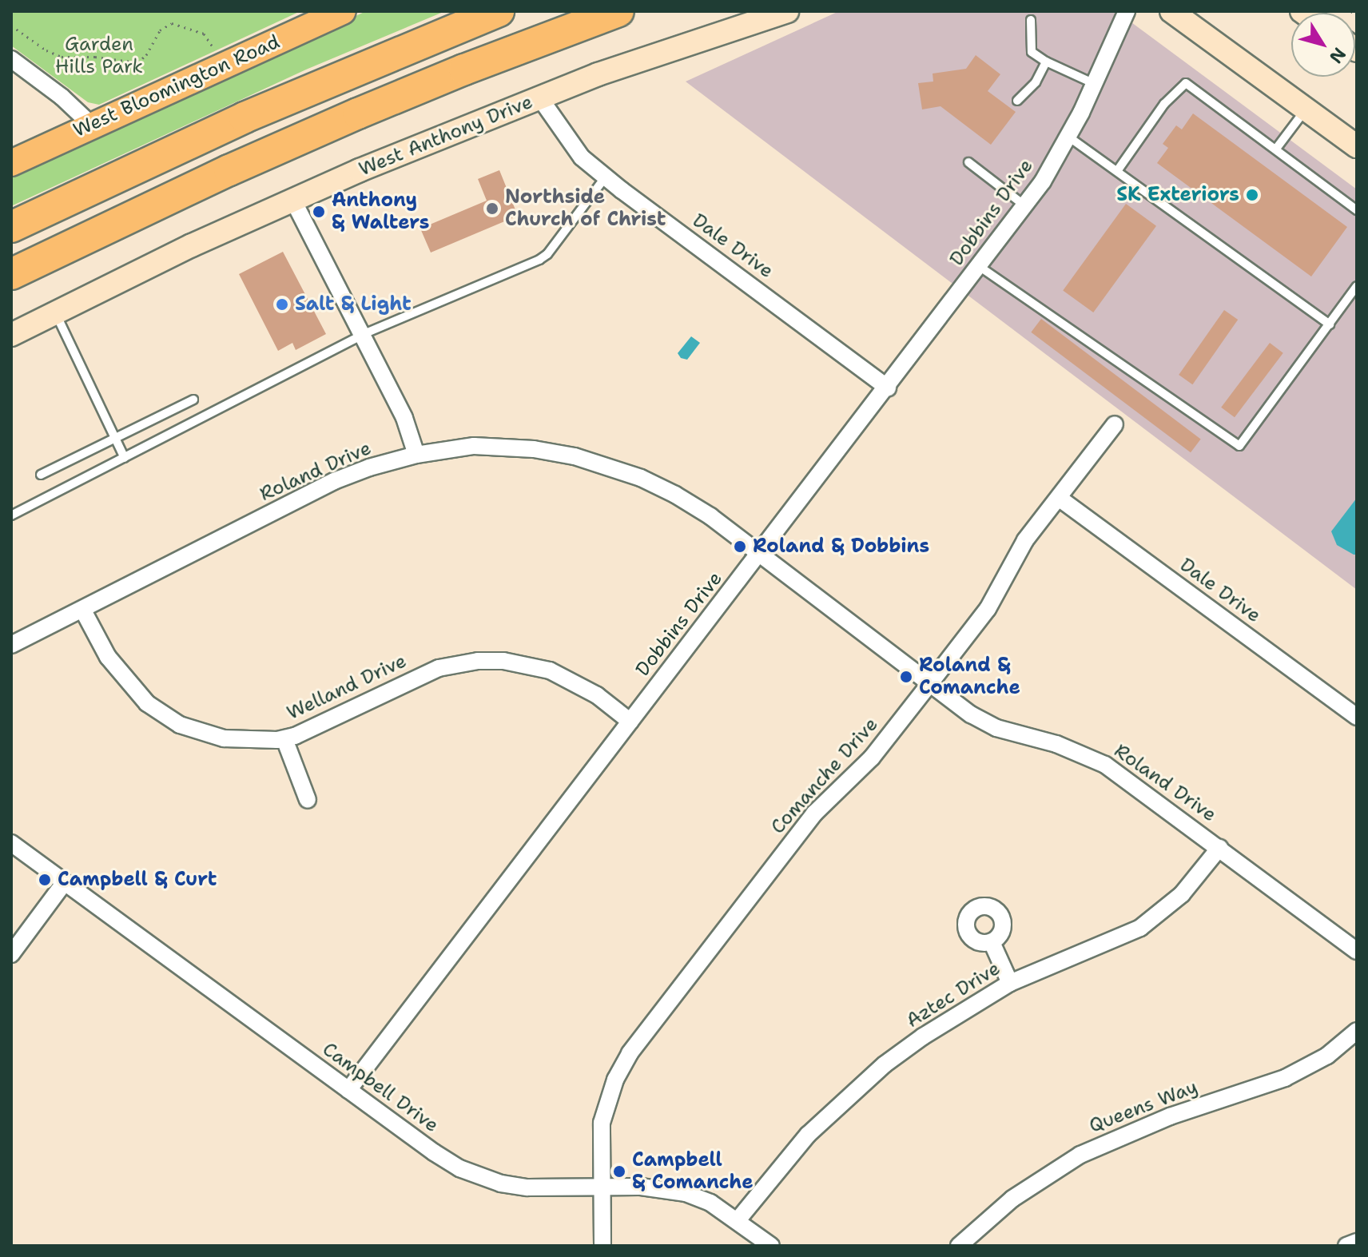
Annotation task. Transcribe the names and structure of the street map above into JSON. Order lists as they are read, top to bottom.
{
  "streets": {
    "main road": ["West Bloomington Road"],
    "street": [
      "West Anthony Drive",
      "Dobbins Drive",
      "Dale Drive",
      "Roland Drive",
      "Welland Drive",
      "Comanche Drive",
      "Aztec Drive",
      "Campbell Drive",
      "Queens Way"
    ]
  },
  "crossings": [
    ["West Anthony Drive", "Dale Drive"],
    ["Dobbins Drive", "Dale Drive"],
    ["Dobbins Drive", "Roland Drive"],
    ["Dobbins Drive", "Welland Drive"],
    ["Dobbins Drive", "Campbell Drive"],
    ["Dale Drive", "Comanche Drive"],
    ["Roland Drive", "Welland Drive"],
    ["Roland Drive", "Comanche Drive"],
    ["Roland Drive", "Aztec Drive"],
    ["Comanche Drive", "Campbell Drive"],
    ["Aztec Drive", "Campbell Drive"]
  ],
  "parks": ["Garden Hills Park"],
  "places": [
    "SK Exteriors",
    "Northside Church of Christ",
    "Anthony & Walters",
    "Salt & Light",
    "Roland & Dobbins",
    "Roland & Comanche",
    "Campbell & Curt",
    "Campbell & Comanche"
  ],
  "north": "bottom right"
}
